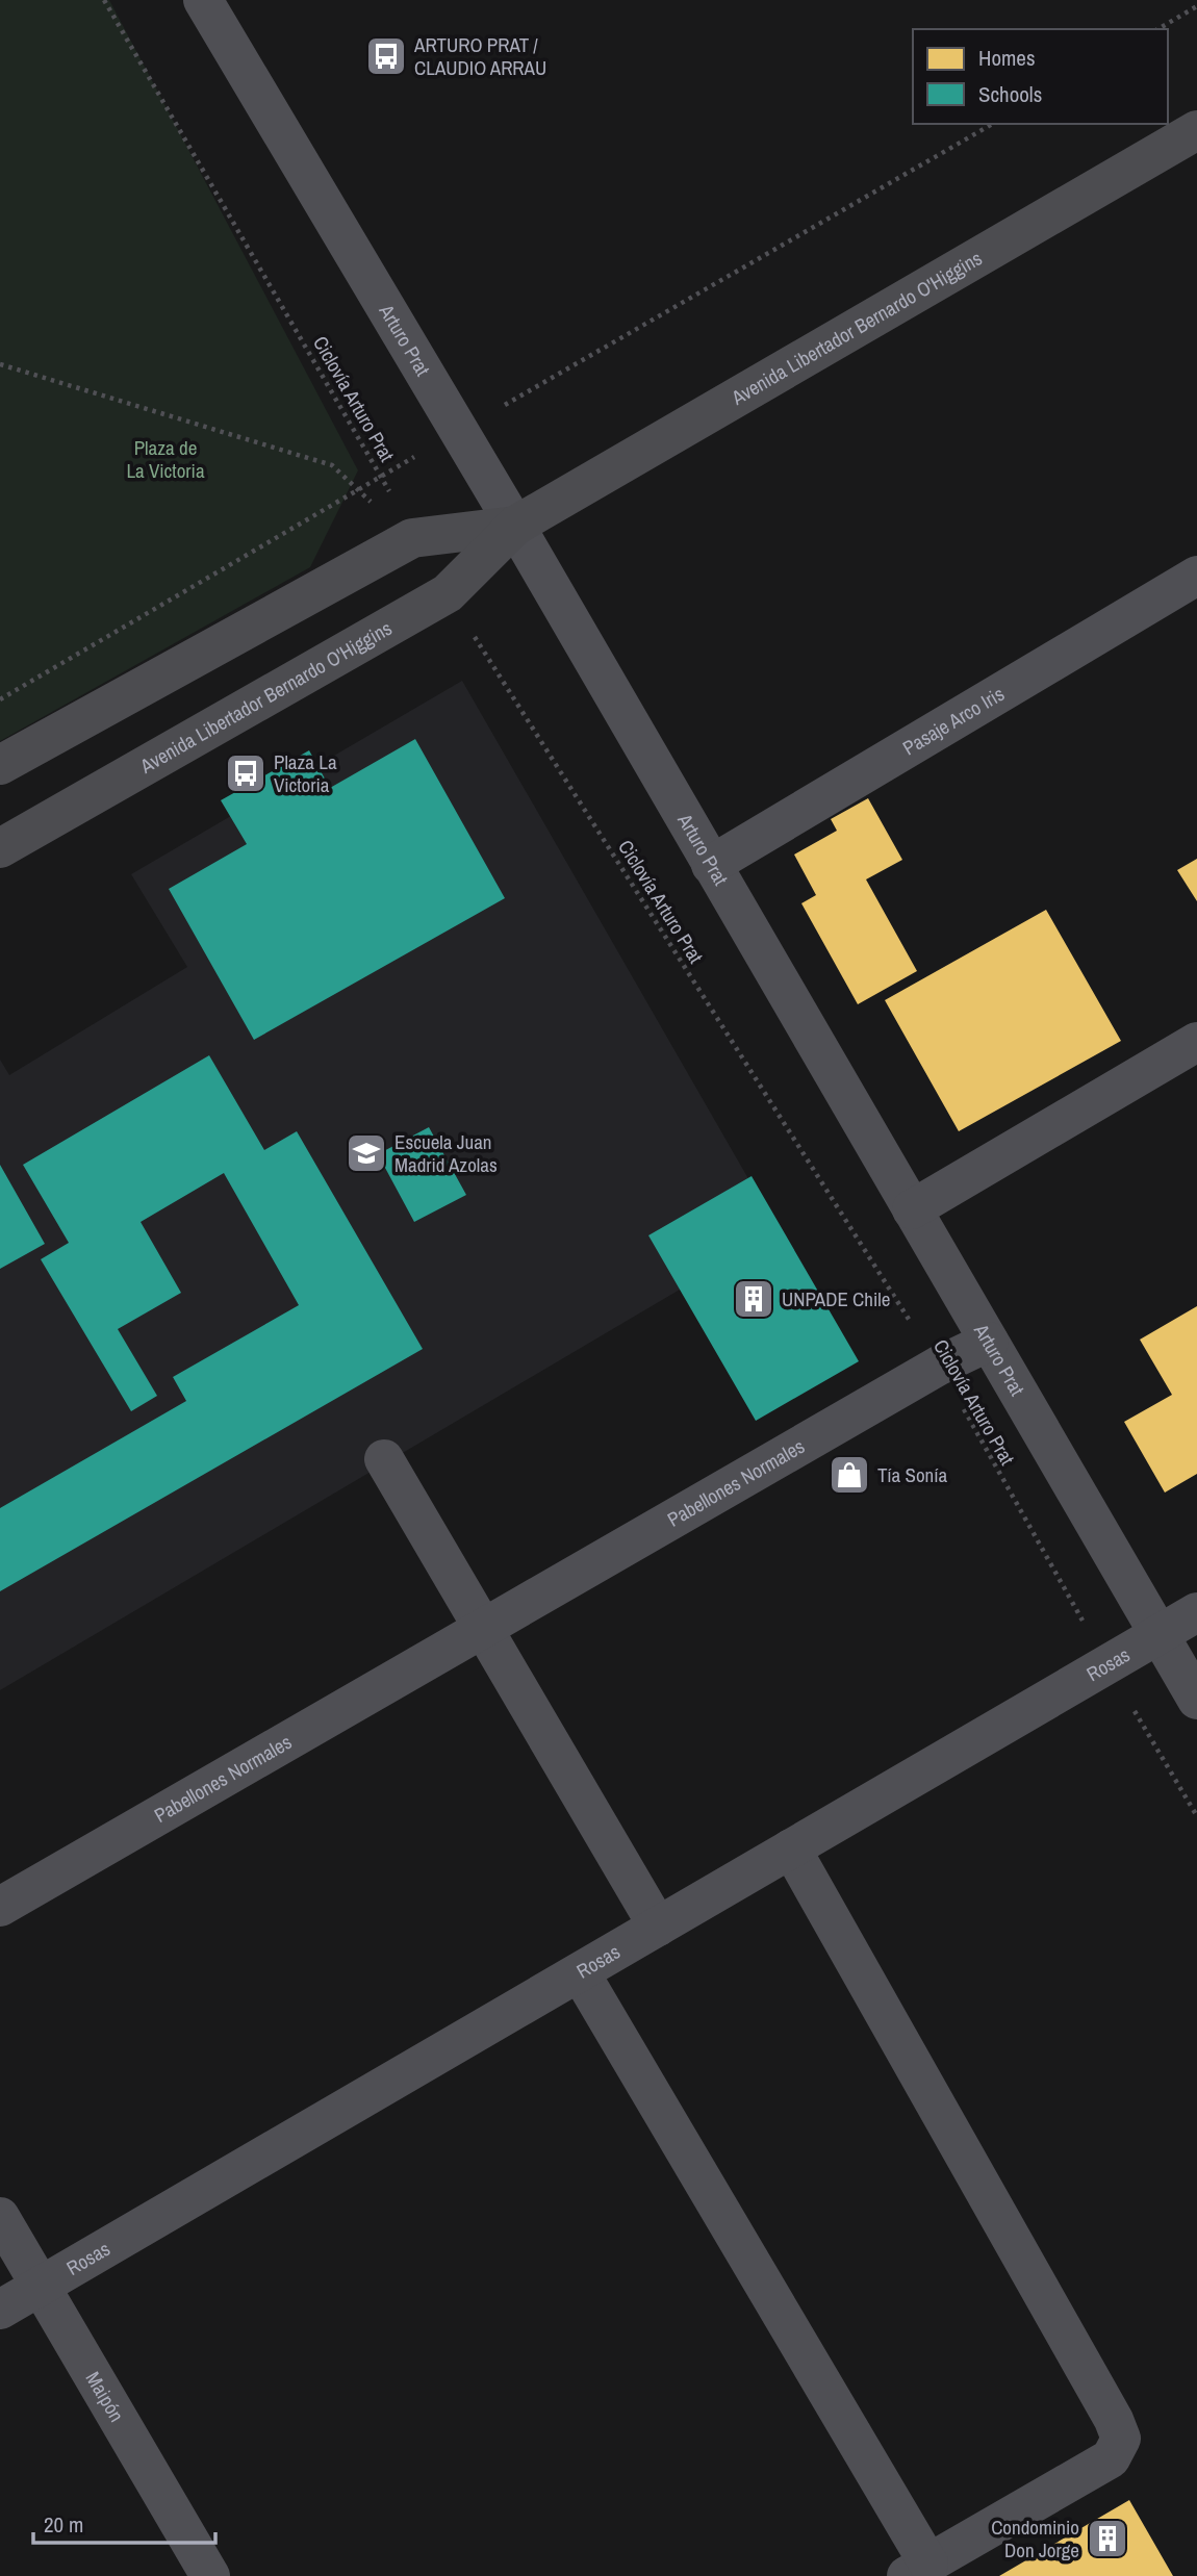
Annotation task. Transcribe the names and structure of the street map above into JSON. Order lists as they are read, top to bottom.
{
  "streets": {
    "main road": ["Avenida Libertador Bernardo O'Higgins"],
    "street": [
      "Arturo Prat",
      "Pasaje Arco Iris",
      "Pabellones Normales",
      "Rosas",
      "Maipón"
    ],
    "path": ["Ciclovía Arturo Prat"]
  },
  "crossings": [
    ["Avenida Libertador Bernardo O'Higgins", "Arturo Prat"],
    ["Avenida Libertador Bernardo O'Higgins", "Ciclovía Arturo Prat"],
    ["Arturo Prat", "Pasaje Arco Iris"],
    ["Arturo Prat", "Pabellones Normales"],
    ["Arturo Prat", "Rosas"],
    ["Ciclovía Arturo Prat", "Pabellones Normales"],
    ["Ciclovía Arturo Prat", "Rosas"],
    ["Rosas", "Maipón"]
  ],
  "parks": ["Plaza de La Victoria"],
  "places": {
    "bus stop": ["ARTURO PRAT / CLAUDIO ARRAU", "Plaza La Victoria"],
    "school or university": ["Escuela Juan Madrid Azolas"],
    "building": ["UNPADE Chile", "Condominio Don Jorge"],
    "shop": ["Tía Sonía"]
  },
  "legend": ["Homes", "Schools"],
  "scale_bar": "20 m"
}
